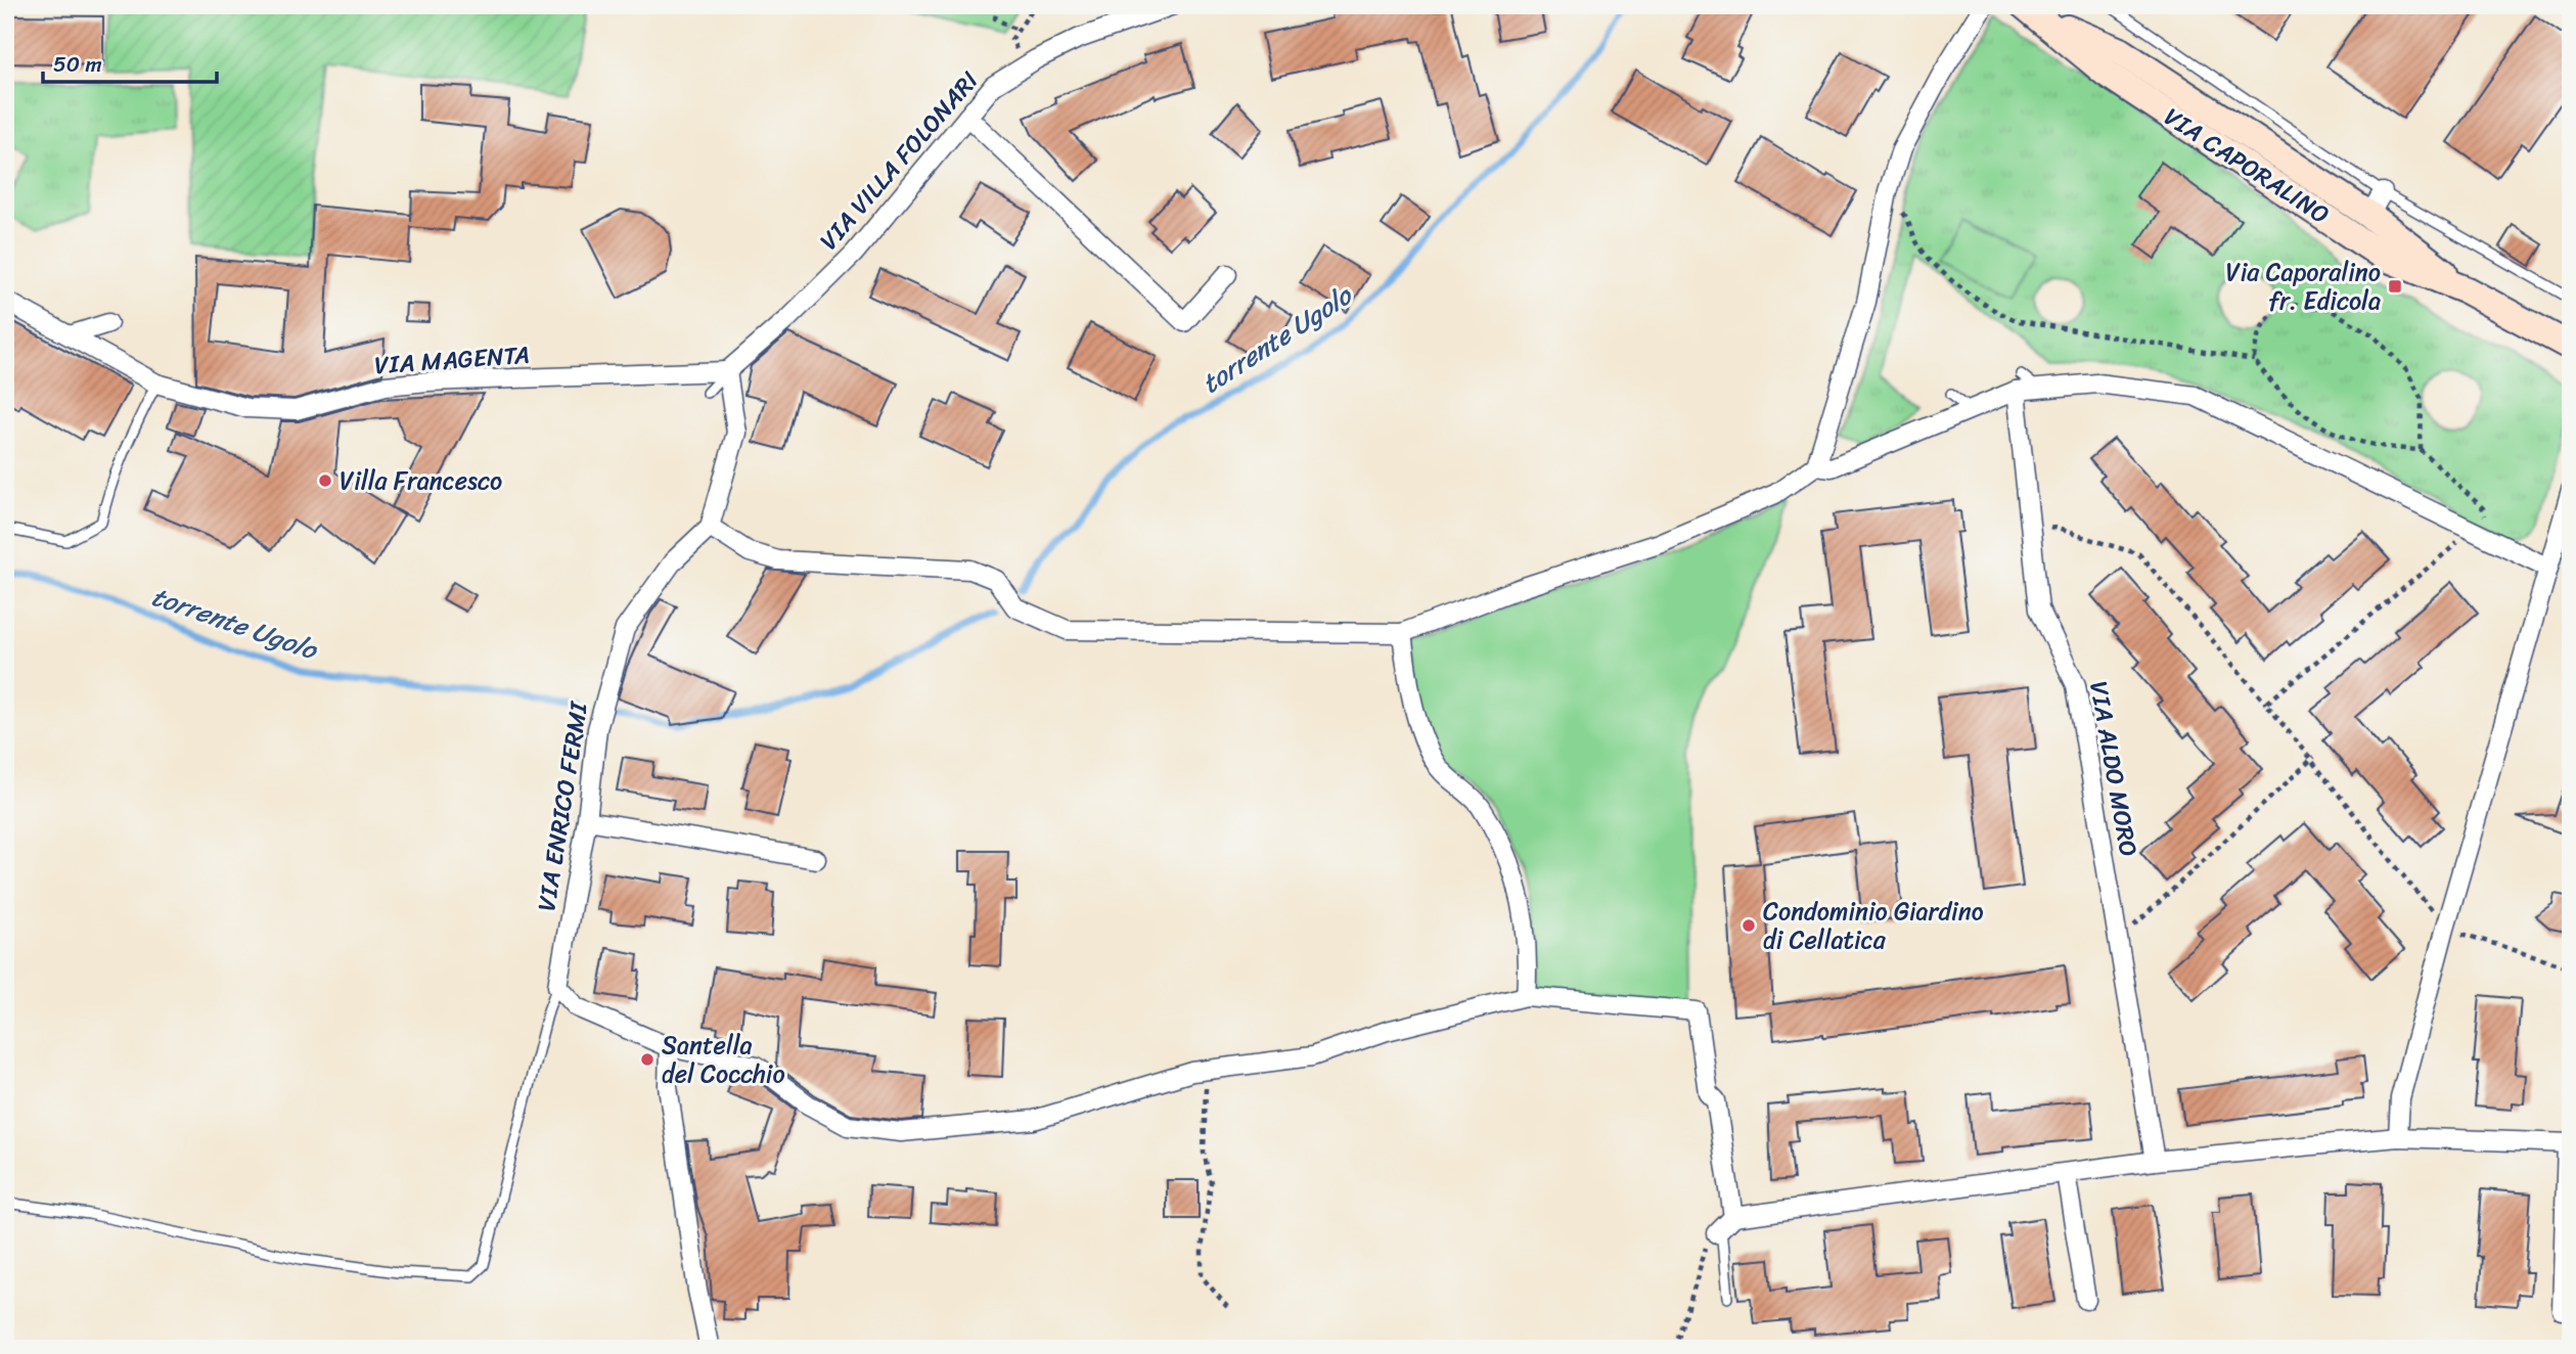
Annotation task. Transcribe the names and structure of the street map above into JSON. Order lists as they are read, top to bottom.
{
  "streets": {
    "street": [
      "VIA VILLA FOLONARI",
      "VIA CAPORALINO",
      "VIA MAGENTA",
      "VIA ALDO MORO",
      "VIA ENRICO FERMI"
    ]
  },
  "crossings": [
    ["VIA VILLA FOLONARI", "VIA MAGENTA"]
  ],
  "water": ["torrente Ugolo"],
  "places": {
    "transit": ["Via Caporalino fr. Edicola"],
    "other": ["Villa Francesco", "Condominio Giardino di Cellatica", "Santella del Cocchio"]
  },
  "scale_bar": "50 m"
}
